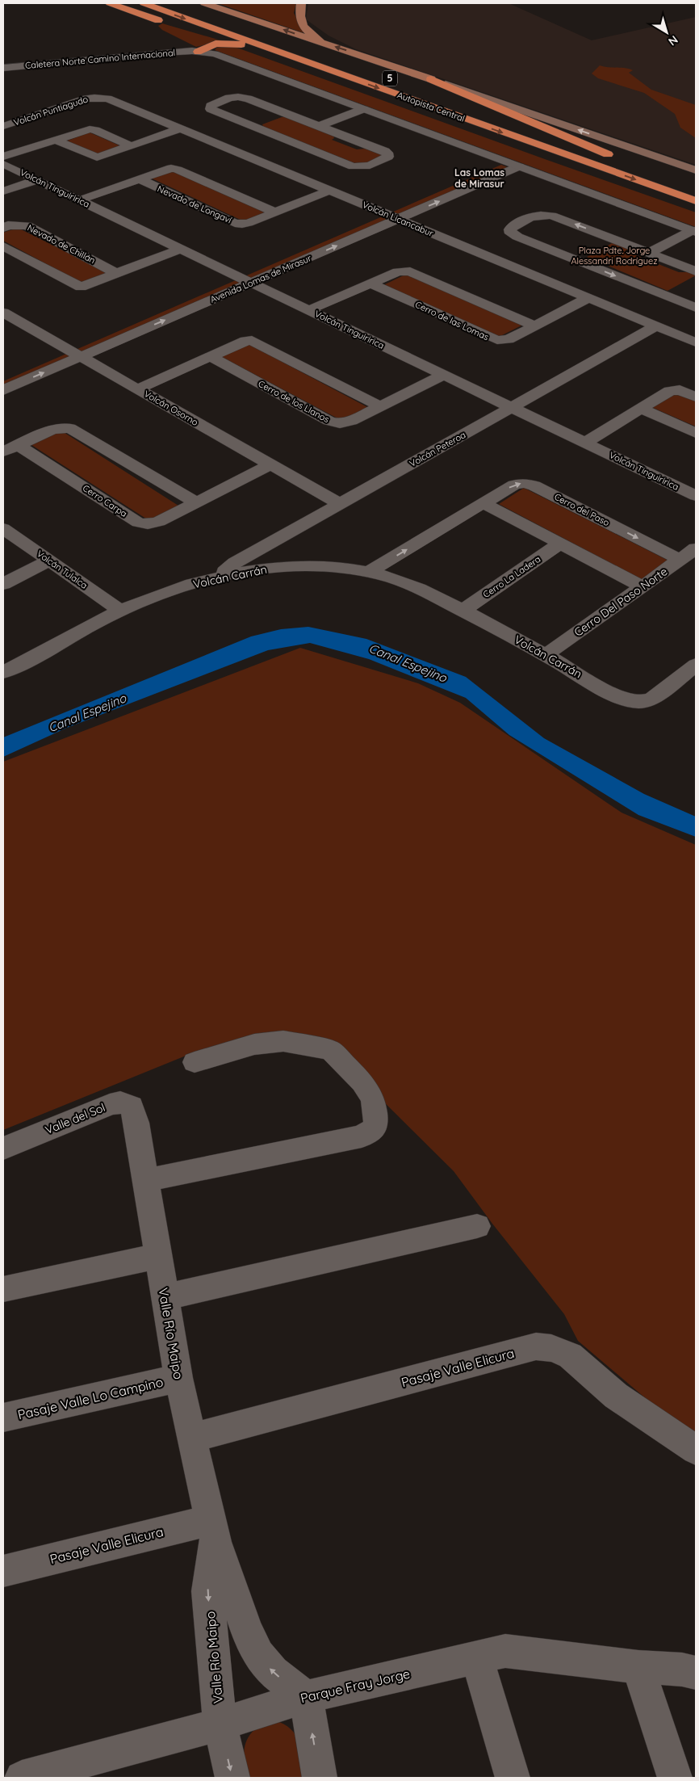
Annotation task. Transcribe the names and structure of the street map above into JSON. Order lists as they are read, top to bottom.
{
  "streets": {
    "highway": ["5", "Autopista Central"],
    "street": [
      "Caletera Norte Camino Internacional",
      "Volcán Puntiagudo",
      "Volcán Tinguiririca",
      "Nevado de Longaví",
      "Volcán Licancabur",
      "Nevado de Chillán",
      "Avenida Lomas de Mirasur",
      "Cerro de las Lomas",
      "Cerro de los Llanos",
      "Volcán Osorno",
      "Volcán Peteroa",
      "Cerro Carpa",
      "Cerro del Paso",
      "Volcán Tulalca",
      "Volcán Carrán",
      "Cerro La Ladera",
      "Cerro Del Paso Norte",
      "Valle del Sol",
      "Valle Río Maipo",
      "Pasaje Valle Elicura",
      "Pasaje Valle Lo Campino",
      "Parque Fray Jorge"
    ]
  },
  "crossings": [
    ["Caletera Norte Camino Internacional", "Avenida Lomas de Mirasur"],
    ["Volcán Puntiagudo", "Volcán Licancabur"],
    ["Volcán Tinguiririca", "Nevado de Longaví"],
    ["Volcán Tinguiririca", "Nevado de Chillán"],
    ["Volcán Tinguiririca", "Avenida Lomas de Mirasur"],
    ["Volcán Tinguiririca", "Cerro de los Llanos"],
    ["Volcán Tinguiririca", "Volcán Peteroa"],
    ["Nevado de Longaví", "Volcán Licancabur"],
    ["Volcán Licancabur", "Avenida Lomas de Mirasur"],
    ["Volcán Licancabur", "Cerro de las Lomas"],
    ["Volcán Licancabur", "Volcán Peteroa"],
    ["Avenida Lomas de Mirasur", "Volcán Osorno"],
    ["Volcán Osorno", "Volcán Peteroa"],
    ["Volcán Osorno", "Cerro Carpa"],
    ["Volcán Peteroa", "Volcán Carrán"],
    ["Cerro del Paso", "Volcán Carrán"],
    ["Cerro del Paso", "Cerro Del Paso Norte"],
    ["Volcán Tulalca", "Volcán Carrán"],
    ["Volcán Carrán", "Cerro La Ladera"],
    ["Volcán Carrán", "Cerro Del Paso Norte"],
    ["Valle del Sol", "Valle Río Maipo"],
    ["Valle Río Maipo", "Pasaje Valle Elicura"],
    ["Valle Río Maipo", "Pasaje Valle Lo Campino"],
    ["Valle Río Maipo", "Parque Fray Jorge"]
  ],
  "districts": ["Las Lomas de Mirasur"],
  "water": ["Canal Espejino"],
  "parks": ["Plaza Pdte. Jorge Alessandri Rodríguez"],
  "north": "bottom right"
}
